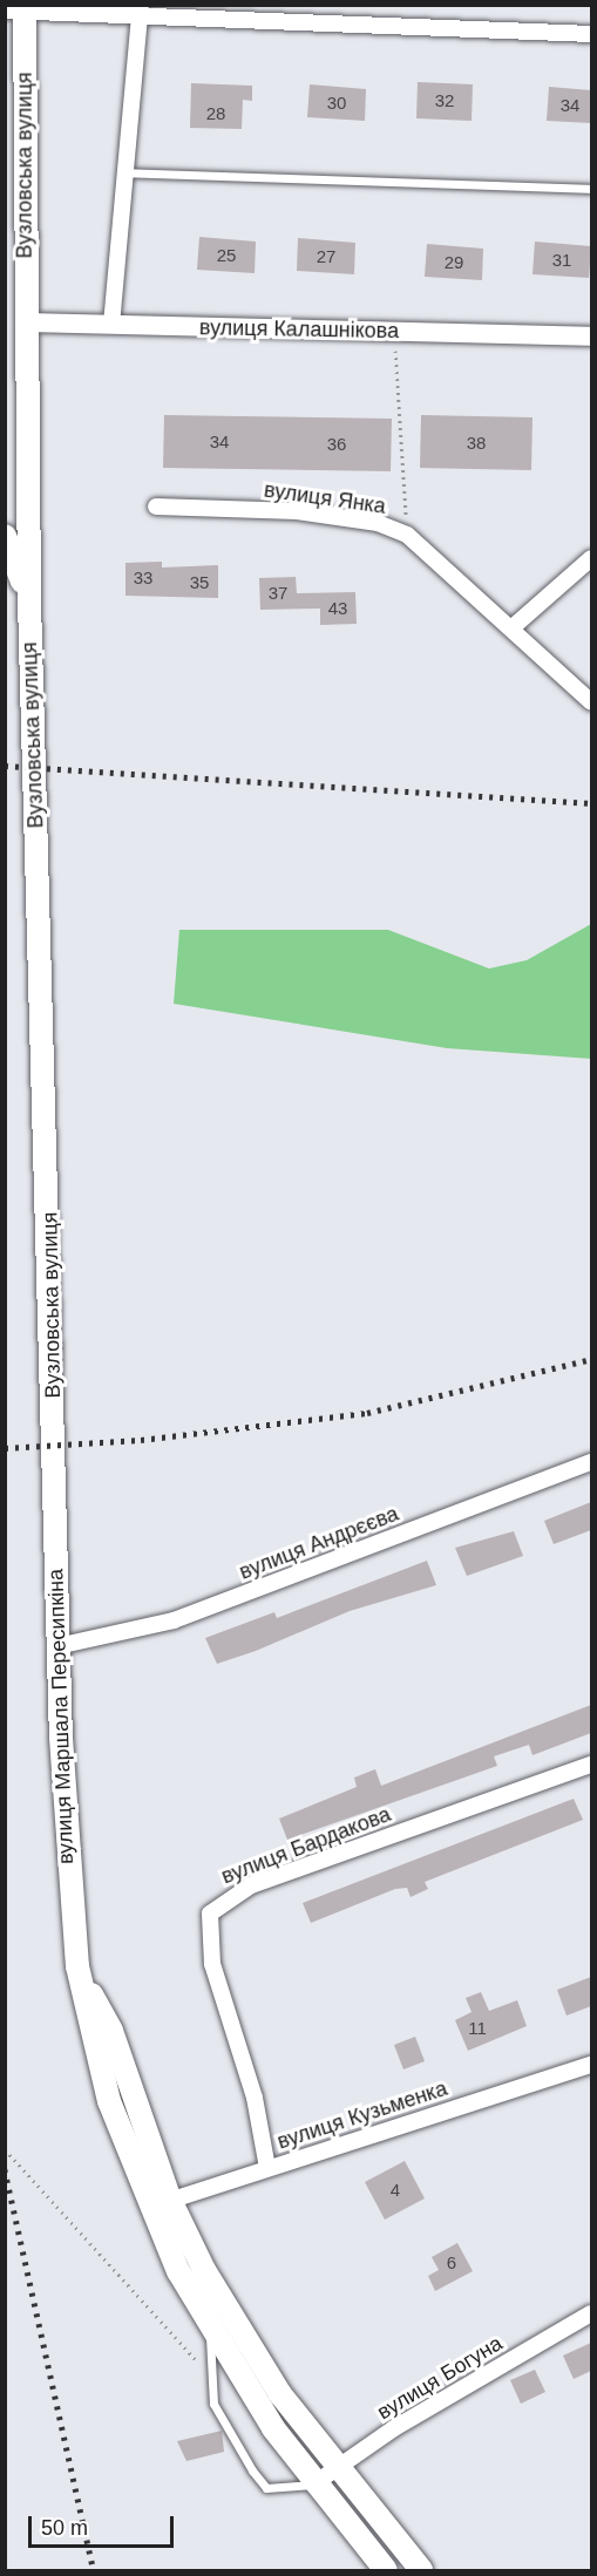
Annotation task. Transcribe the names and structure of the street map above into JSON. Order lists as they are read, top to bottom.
{
  "streets": {
    "main road": ["Вузловська вулиця", "вулиця Маршала Пересипкіна"],
    "street": [
      "вулиця Калашнікова",
      "вулиця Янка",
      "вулиця Андрєєва",
      "вулиця Бардакова",
      "вулиця Кузьменка",
      "вулиця Богуна"
    ]
  },
  "crossings": [
    ["Вузловська вулиця", "вулиця Калашнікова"],
    ["Вузловська вулиця", "вулиця Маршала Пересипкіна"],
    ["вулиця Андрєєва", "вулиця Маршала Пересипкіна"],
    ["вулиця Маршала Пересипкіна", "вулиця Кузьменка"],
    ["вулиця Маршала Пересипкіна", "вулиця Богуна"],
    ["вулиця Бардакова", "вулиця Кузьменка"]
  ],
  "house_numbers": [
    "32",
    "30",
    "34",
    "28",
    "25",
    "27",
    "31",
    "29",
    "34",
    "38",
    "36",
    "33",
    "35",
    "37",
    "43",
    "11",
    "4",
    "6"
  ],
  "scale_bar": "50 m"
}
